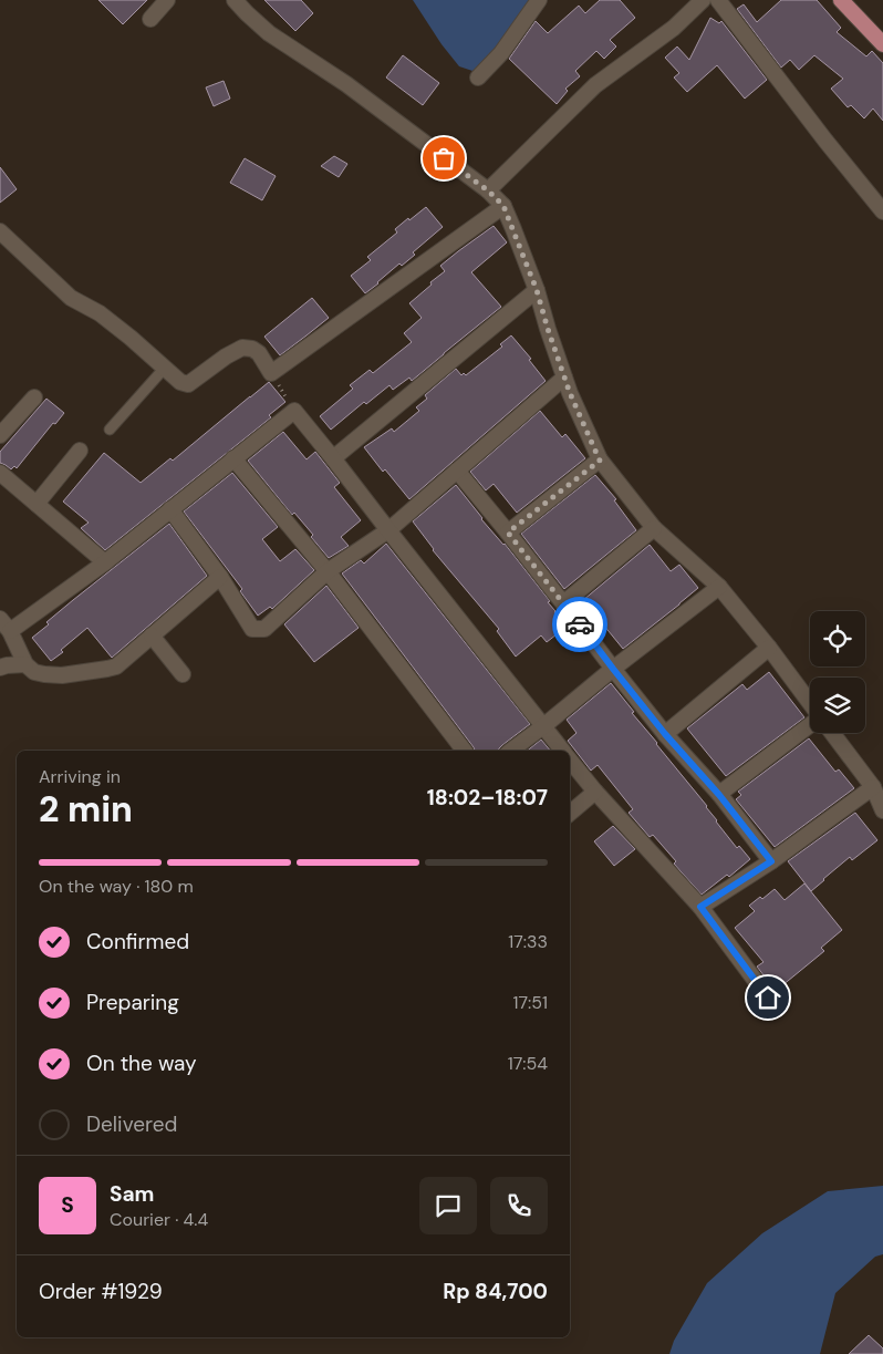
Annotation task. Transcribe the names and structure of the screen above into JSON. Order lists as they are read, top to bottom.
{
  "page": {
    "heading": ["2 min", "Arriving in", "18:02–18:07"],
    "panel": [
      "Sam",
      "Courier · 4.4",
      "Order #1929",
      "Rp 84,700"
    ],
    "bar": "On the way · 180 m",
    "list": [
      ["Confirmed", "17:33"],
      ["Preparing", "17:51"],
      ["On the way", "17:54"],
      "Delivered"
    ],
    "round": "S"
  }
}
